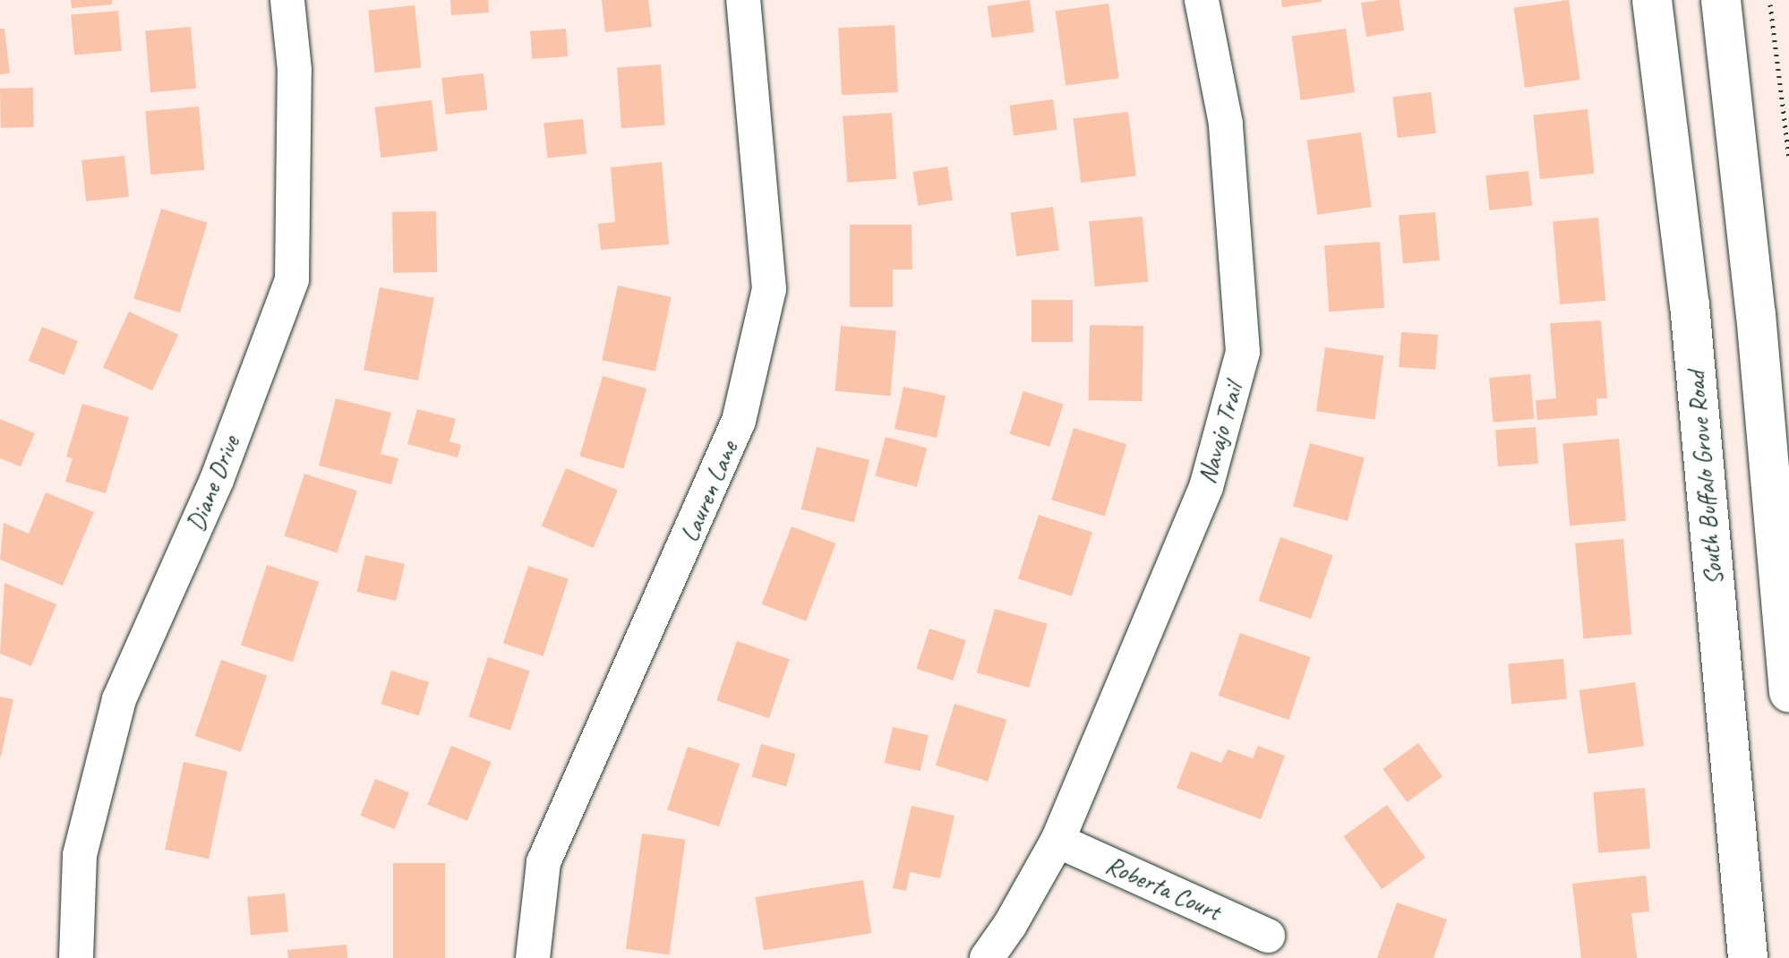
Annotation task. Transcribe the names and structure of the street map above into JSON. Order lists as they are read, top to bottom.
{
  "streets": {
    "main road": ["South Buffalo Grove Road"],
    "street": [
      "Navajo Trail",
      "Diane Drive",
      "Lauren Lane",
      "Roberta Court"
    ]
  },
  "crossings": [
    ["Navajo Trail", "Roberta Court"]
  ]
}
